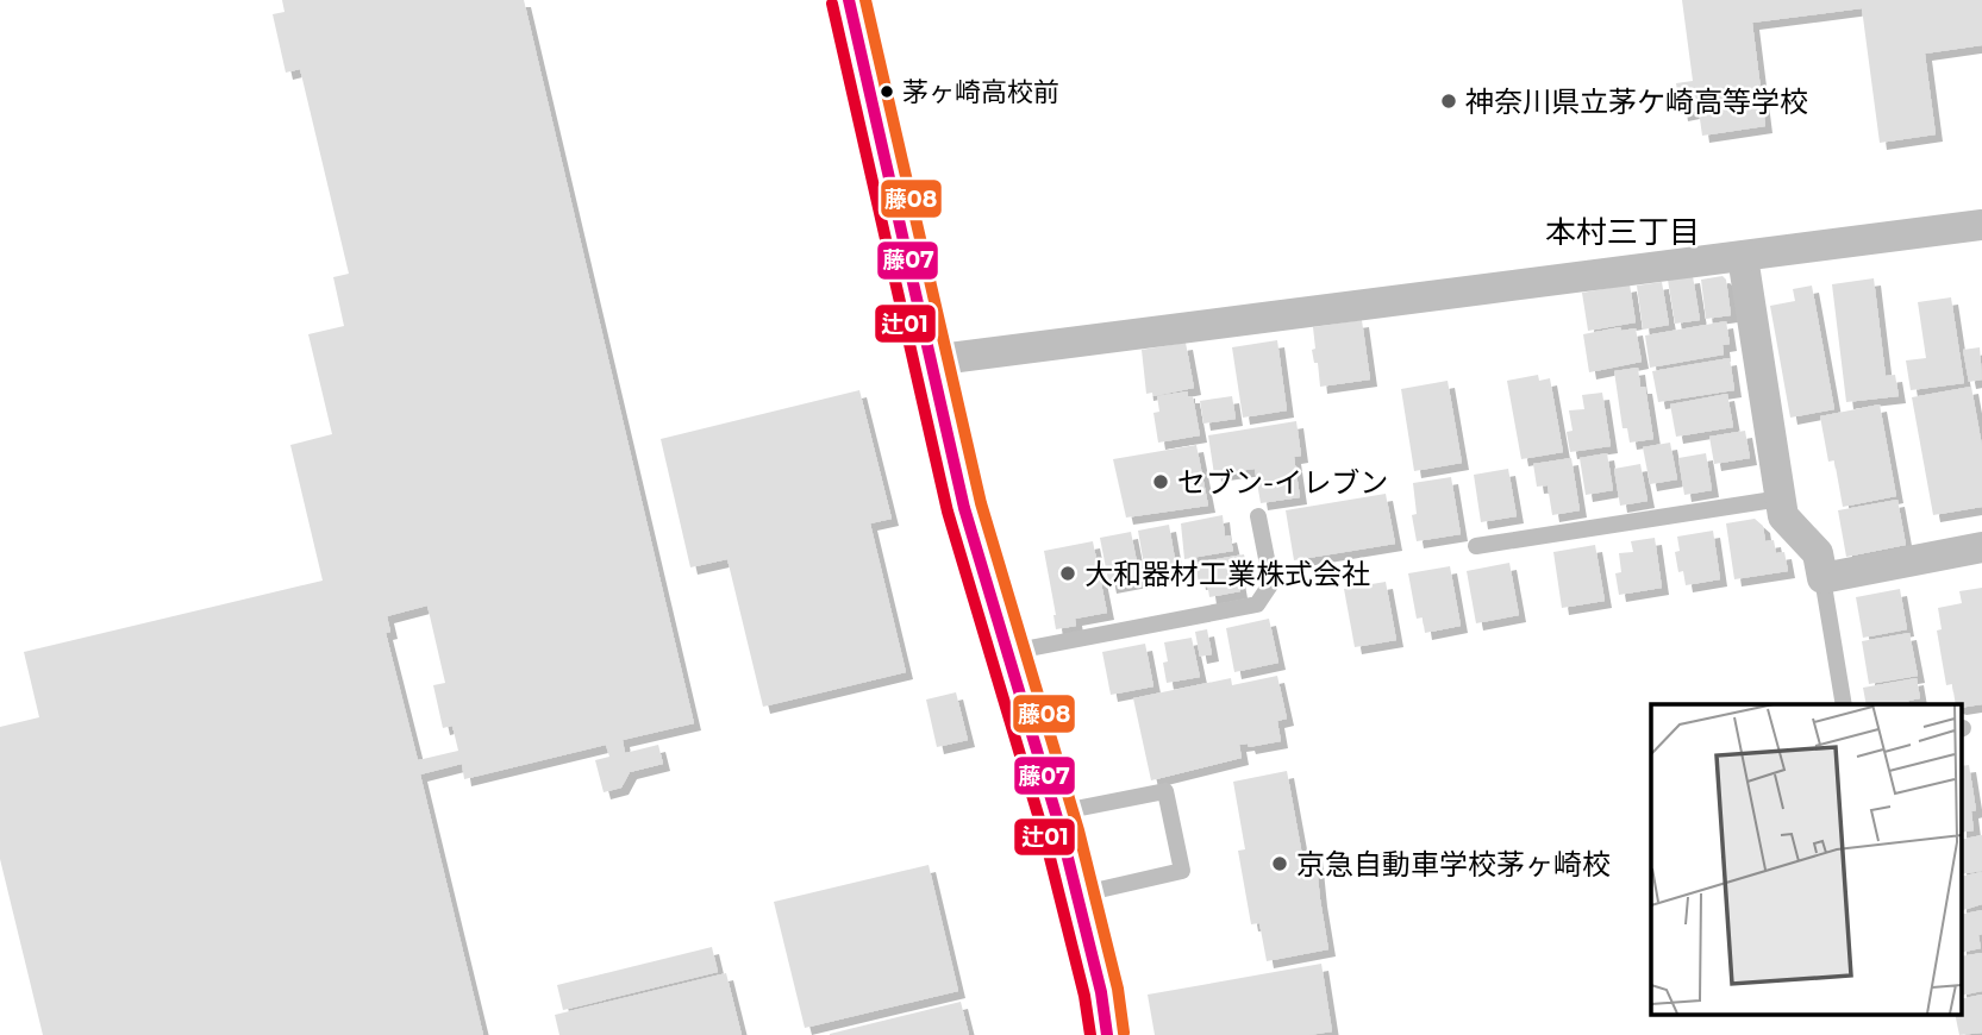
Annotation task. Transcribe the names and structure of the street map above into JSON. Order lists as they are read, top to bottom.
{
  "districts": ["本村三丁目"],
  "places": [
    "茅ヶ崎高校前",
    "神奈川県立茅ケ崎高等学校",
    "セブン-イレブン",
    "大和器材工業株式会社",
    "京急自動車学校茅ヶ崎校"
  ],
  "lines": ["transit line 藤07", "transit line 藤08", "transit line 辻01"]
}
